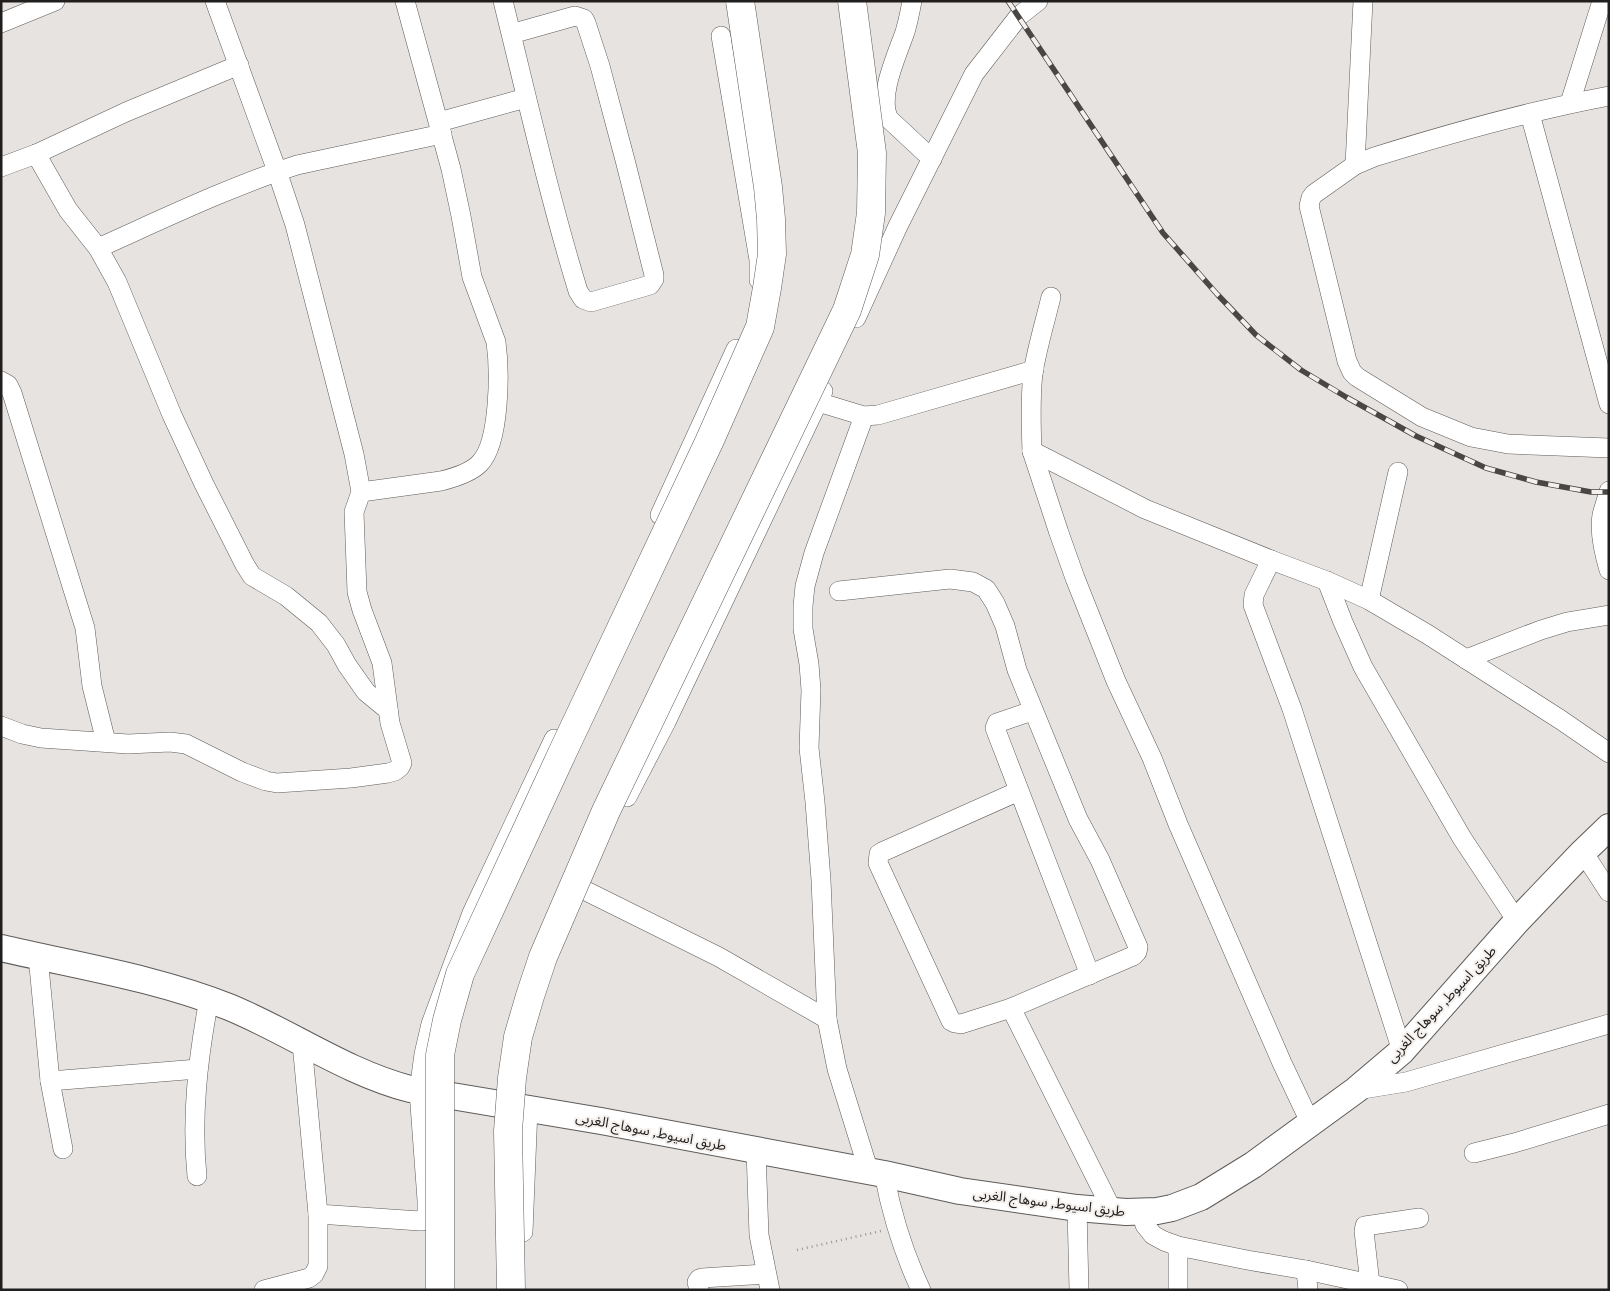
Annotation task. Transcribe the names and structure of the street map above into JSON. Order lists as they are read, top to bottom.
{
  "streets": {
    "main road": ["طريق اسيوط, سوهاج الغربى"]
  }
}
